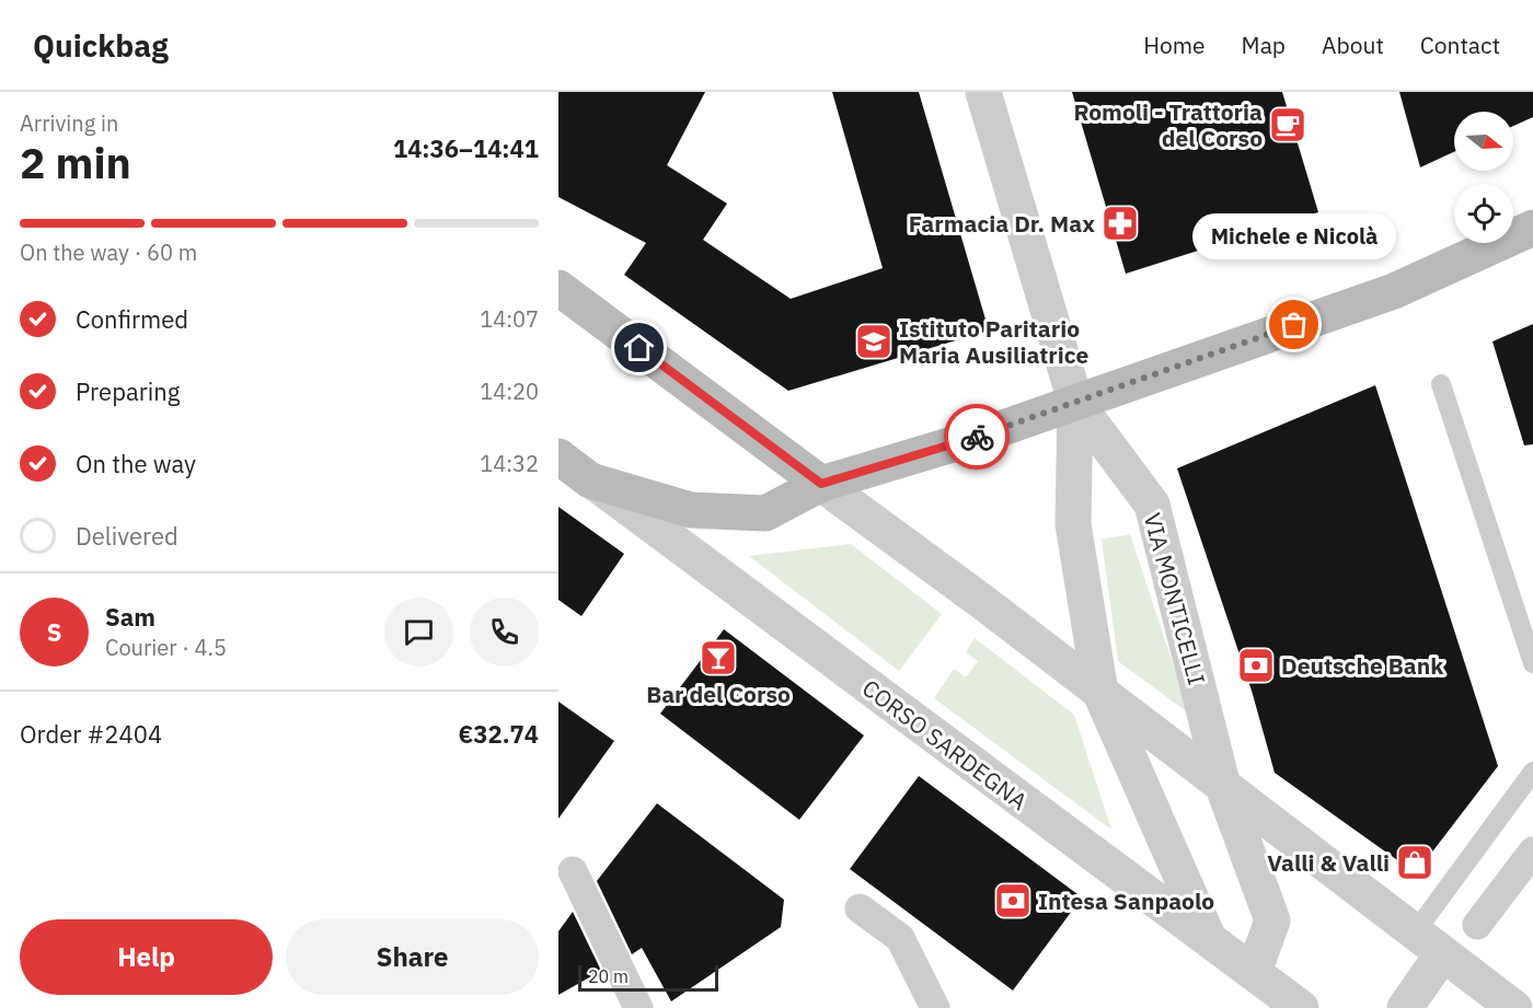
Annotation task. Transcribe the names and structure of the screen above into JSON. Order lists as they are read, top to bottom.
{
  "streets": {
    "main road": ["CORSO SARDEGNA"],
    "street": ["VIA MONTICELLI"]
  },
  "crossings": [
    ["VIA MONTICELLI", "CORSO SARDEGNA"]
  ],
  "places": {
    "cafe": ["Romoli - Trattoria del Corso"],
    "pharmacy": ["Farmacia Dr. Max"],
    "other": ["Michele e Nicolà"],
    "school or university": ["Istituto Paritario Maria Ausiliatrice"],
    "bar": ["Bar del Corso"],
    "bank": ["Deutsche Bank", "Intesa Sanpaolo"],
    "shop": ["Valli & Valli"]
  },
  "scale_bar": "20 m",
  "north": "right",
  "page": {
    "header": "Quickbag",
    "nav": [
      "Home",
      "Map",
      "About",
      "Contact"
    ],
    "heading": ["2 min", "Arriving in", "14:36–14:41"],
    "panel": [
      "Sam",
      "Courier · 4.5",
      "Order #2404",
      "€32.74"
    ],
    "bar": "On the way · 60 m",
    "bubble": "Michele e Nicolà",
    "list": [
      ["Confirmed", "14:07"],
      ["Preparing", "14:20"],
      ["On the way", "14:32"],
      "Delivered"
    ],
    "round": "S",
    "buttons": ["Help", "Share"],
    "scale": "20 m"
  }
}
